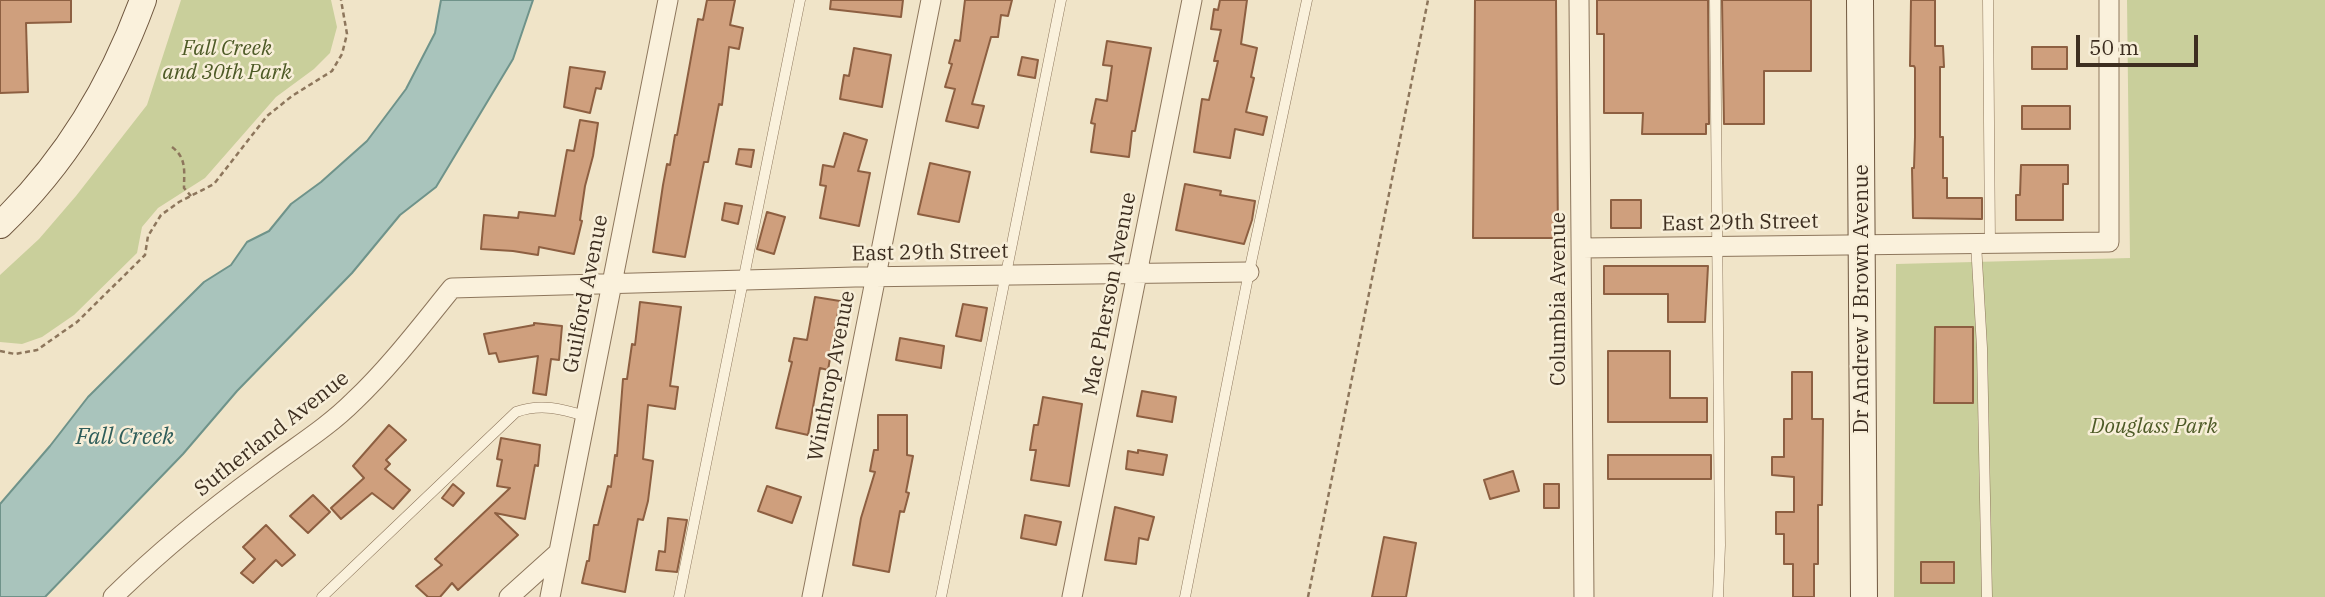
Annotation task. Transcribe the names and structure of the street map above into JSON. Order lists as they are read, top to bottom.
{
  "streets": {
    "main road": ["Dr Andrew J Brown Avenue"],
    "street": [
      "East 29th Street",
      "Guilford Avenue",
      "Mac Pherson Avenue",
      "Columbia Avenue",
      "Winthrop Avenue",
      "Sutherland Avenue"
    ]
  },
  "crossings": [
    ["East 29th Street", "Guilford Avenue"],
    ["East 29th Street", "Mac Pherson Avenue"],
    ["East 29th Street", "Columbia Avenue"],
    ["East 29th Street", "Dr Andrew J Brown Avenue"],
    ["East 29th Street", "Winthrop Avenue"],
    ["East 29th Street", "Sutherland Avenue"],
    ["Guilford Avenue", "Sutherland Avenue"]
  ],
  "water": ["Fall Creek"],
  "parks": ["Fall Creek and 30th Park", "Douglass Park"],
  "scale_bar": "50 m"
}
